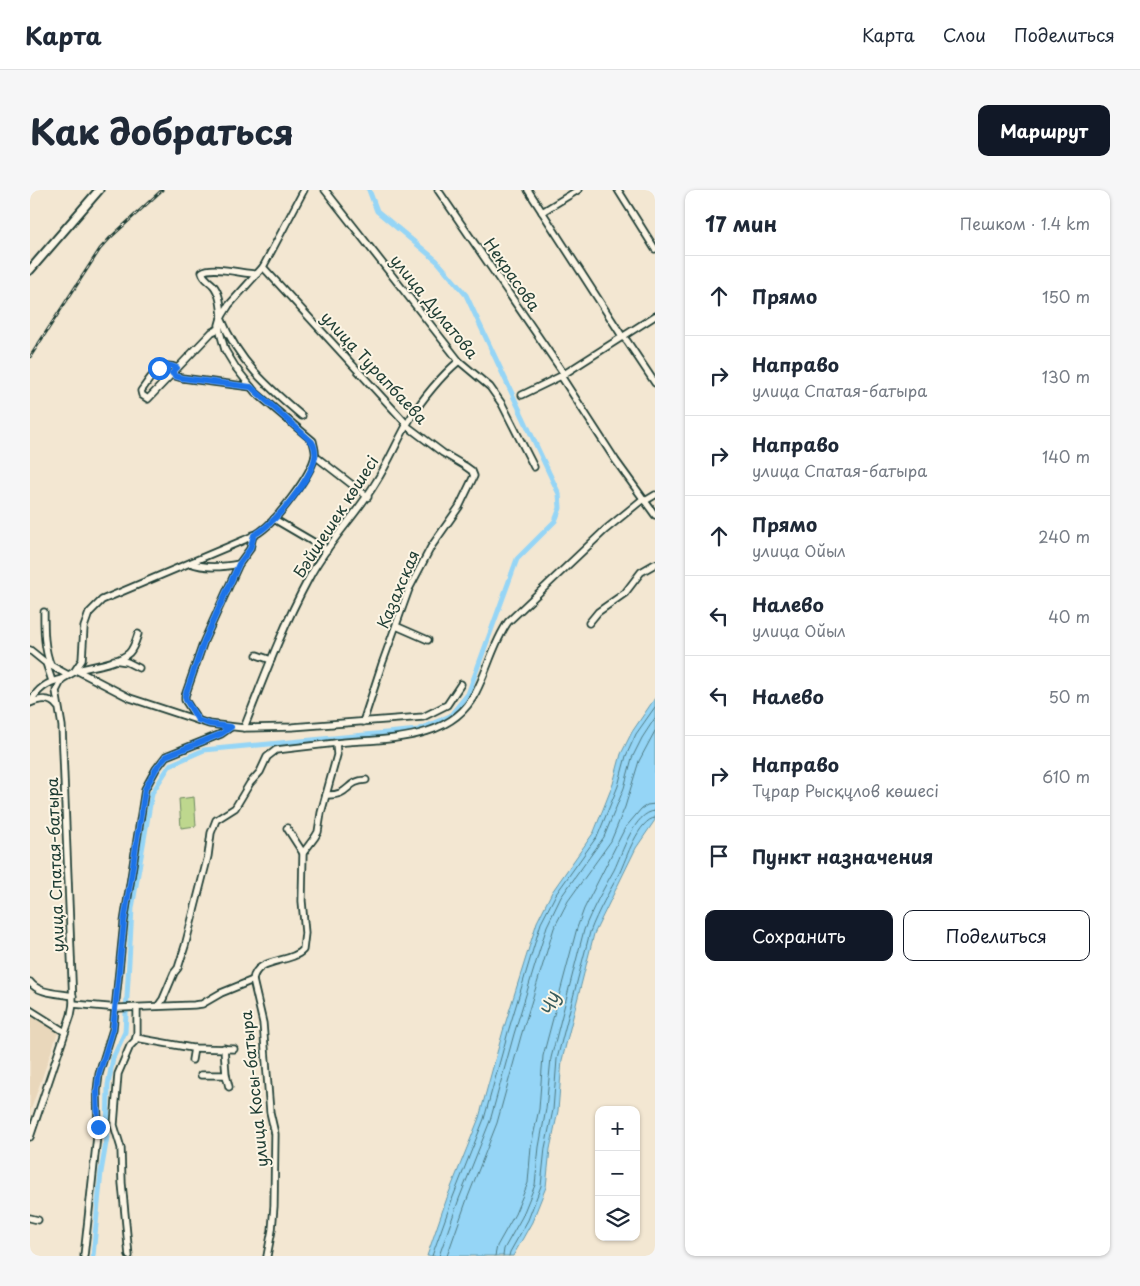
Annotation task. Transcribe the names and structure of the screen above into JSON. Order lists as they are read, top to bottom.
{
  "streets": {
    "street": [
      "Некрасова",
      "улица Дулатова",
      "улица Турапбаева",
      "Бәйшешек көшесі",
      "Казахская",
      "улица Спатая-батыра",
      "улица Косы-батыра"
    ]
  },
  "crossings": [
    ["улица Дулатова", "Бәйшешек көшесі"],
    ["улица Турапбаева", "Бәйшешек көшесі"],
    ["улица Турапбаева", "Казахская"]
  ],
  "water": ["Чу"],
  "page": {
    "header": "Карта",
    "nav": ["Карта", "Слои", "Поделиться"],
    "title": "Как добраться",
    "buttons": [
      "Маршрут",
      ["Сохранить", "Поделиться"]
    ],
    "heading": ["17 мин", "Пешком · 1.4 km"],
    "list": [
      ["Прямо", "150 m"],
      ["Направо", "улица Спатая-батыра", "130 m"],
      ["Направо", "улица Спатая-батыра", "140 m"],
      ["Прямо", "улица Ойыл", "240 m"],
      ["Налево", "улица Ойыл", "40 m"],
      ["Налево", "50 m"],
      ["Направо", "Тұрар Рысқұлов көшесі", "610 m"],
      "Пункт назначения"
    ],
    "map_buttons": ["+", "−"]
  }
}
